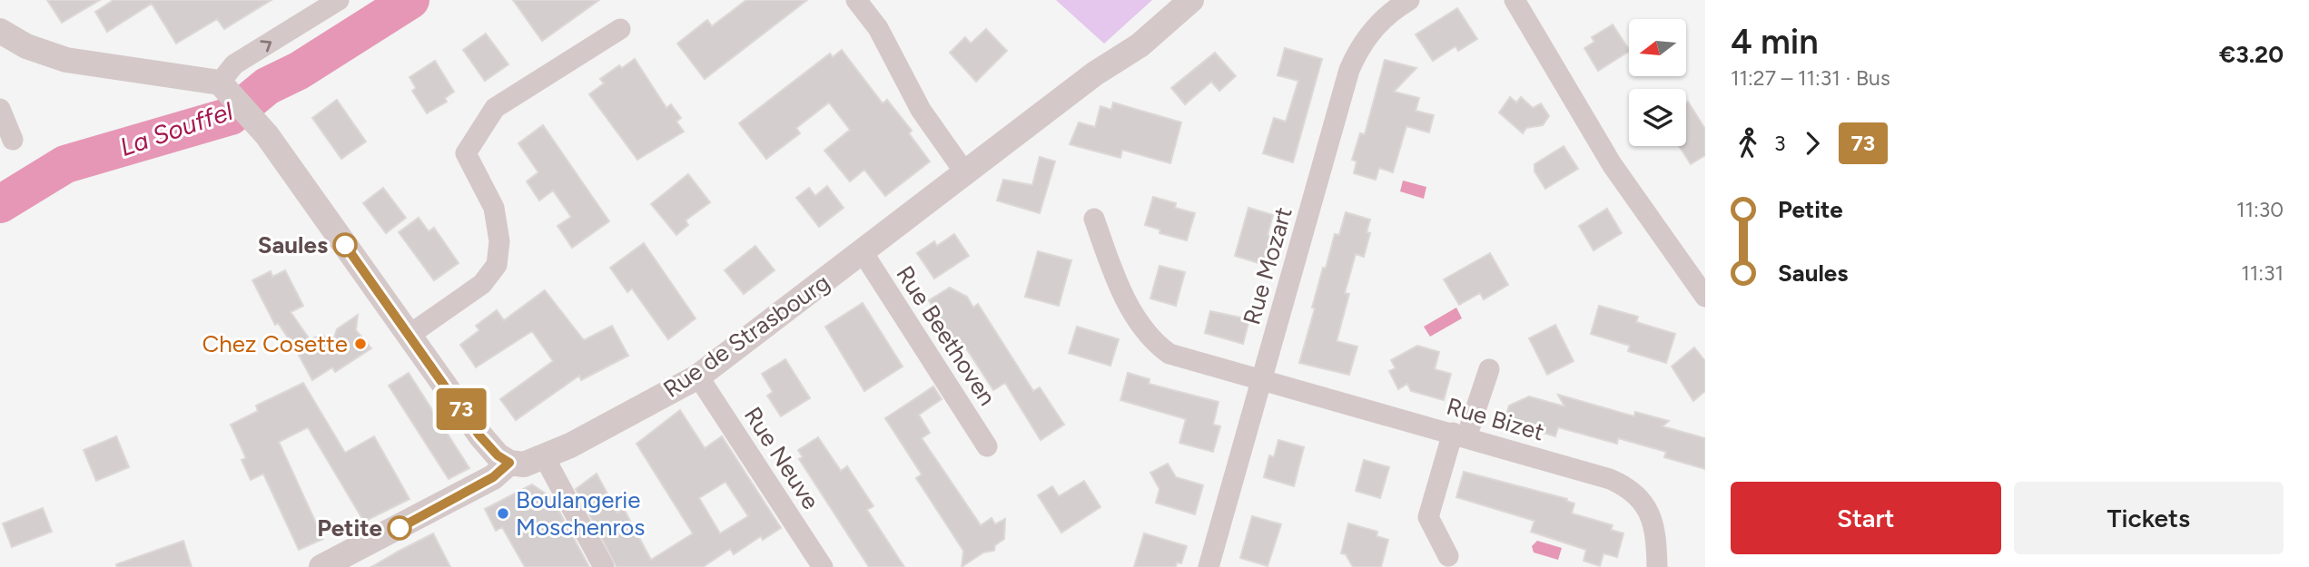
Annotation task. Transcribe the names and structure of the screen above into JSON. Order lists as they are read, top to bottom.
{
  "streets": {
    "street": [
      "Rue Mozart",
      "Rue de Strasbourg",
      "Rue Beethoven",
      "Rue Bizet",
      "Rue Neuve"
    ]
  },
  "crossings": [
    ["Rue Mozart", "Rue Bizet"],
    ["Rue de Strasbourg", "Rue Beethoven"],
    ["Rue de Strasbourg", "Rue Neuve"]
  ],
  "water": ["La Souffel"],
  "places": [
    "Saules",
    "Chez Cosette",
    "Boulangerie Moschenros",
    "Petite"
  ],
  "lines": ["bus line 73"],
  "north": "left",
  "page": {
    "on_map": "73",
    "heading": ["4 min", "11:27 – 11:31 · Bus", "€3.20"],
    "legs": ["3", "73"],
    "list": [
      {
        "name": "Petite",
        "value": "11:30"
      },
      {
        "name": "Saules",
        "value": "11:31"
      }
    ],
    "buttons": ["Start", "Tickets"]
  }
}
